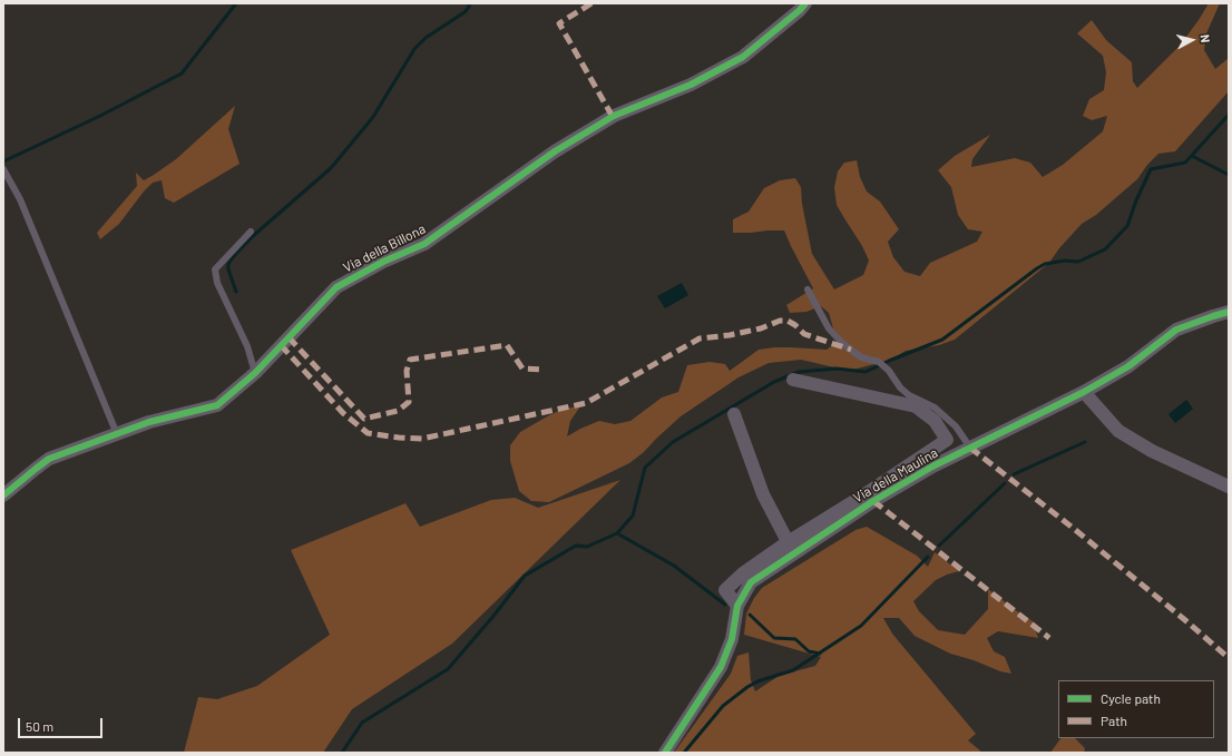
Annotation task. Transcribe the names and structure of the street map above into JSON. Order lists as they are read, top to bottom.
{
  "streets": {
    "street": ["Via della Billona", "Via della Maulina"]
  },
  "legend": ["Cycle path", "Path"],
  "scale_bar": "50 m",
  "north": "right"
}
